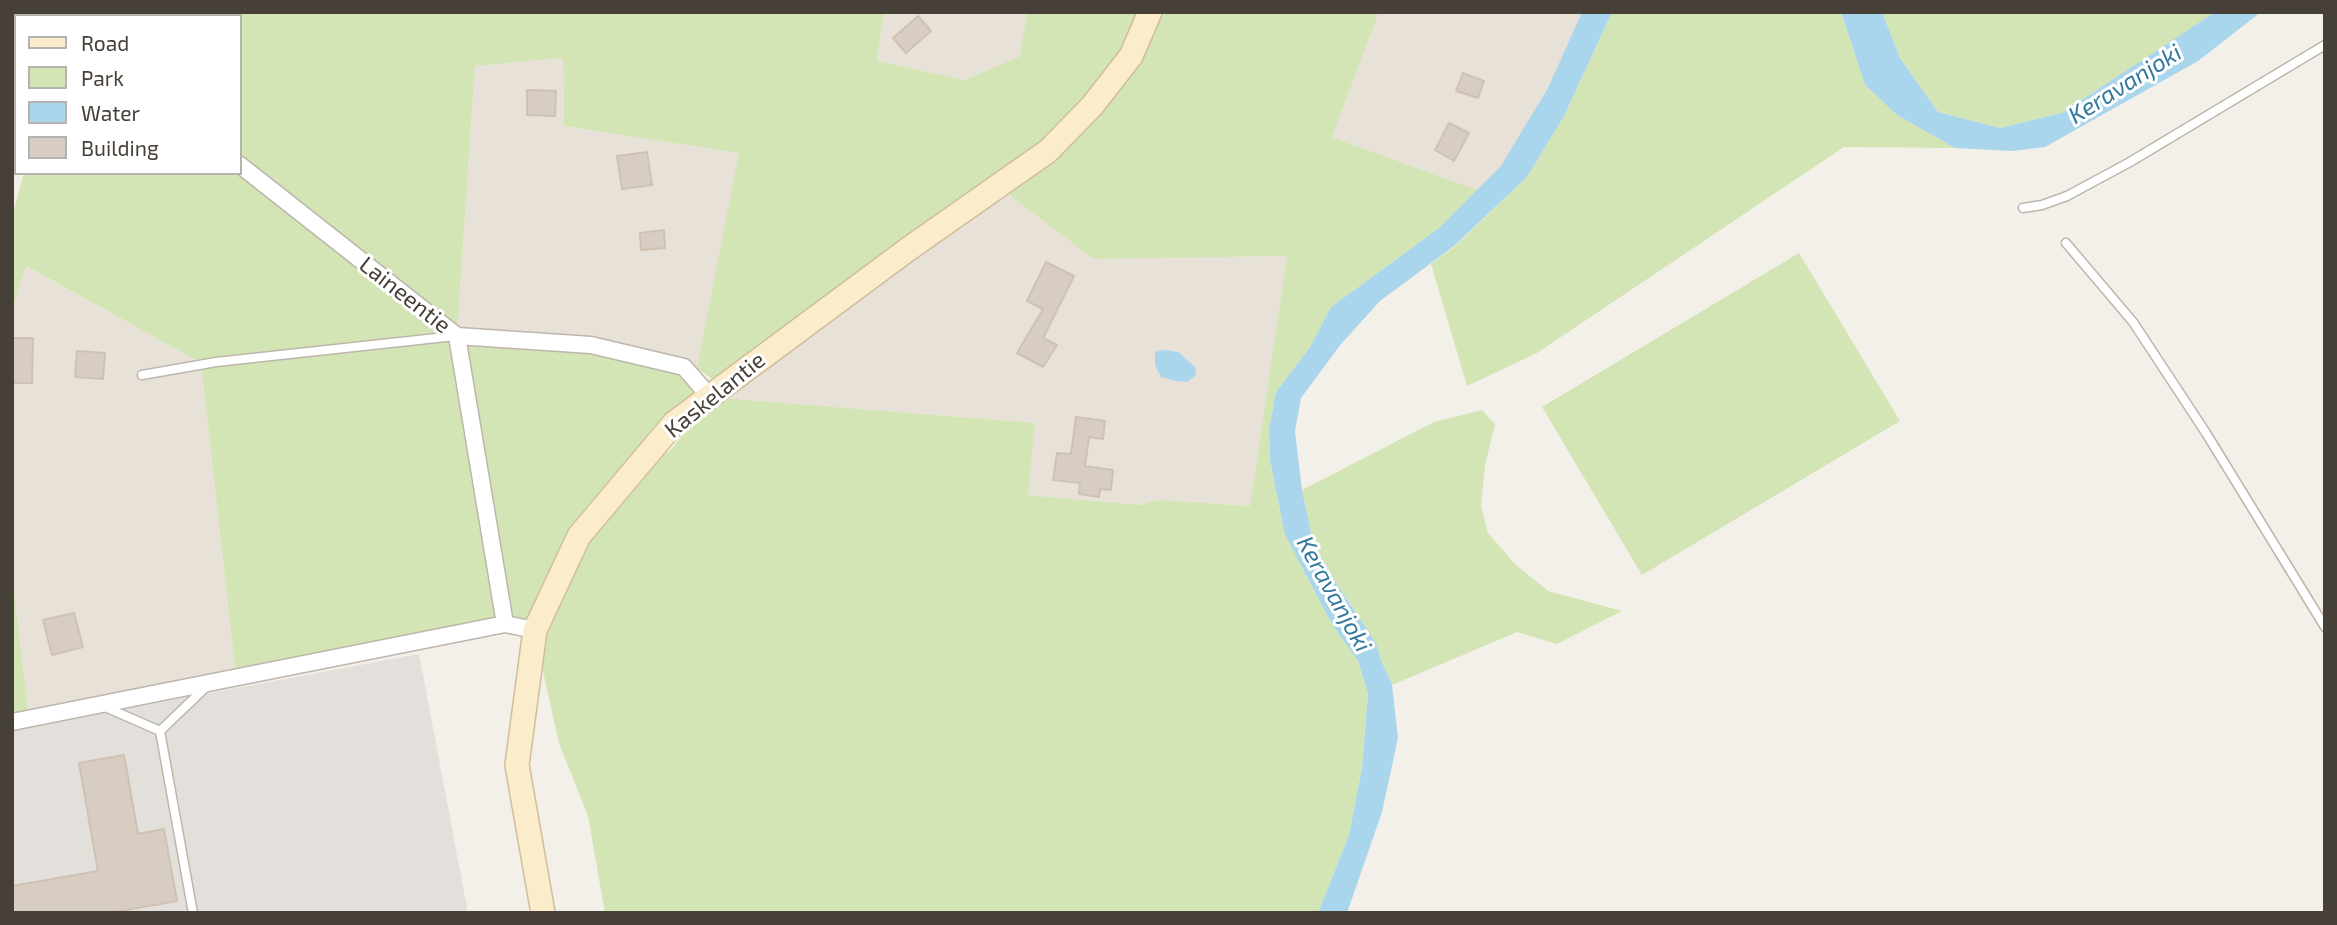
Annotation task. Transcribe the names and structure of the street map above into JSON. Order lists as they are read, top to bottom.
{
  "streets": {
    "street": ["Laineentie", "Kaskelantie"]
  },
  "crossings": [
    ["Laineentie", "Kaskelantie"]
  ],
  "water": ["Keravanjoki"],
  "legend": [
    "Road",
    "Park",
    "Water",
    "Building"
  ]
}
